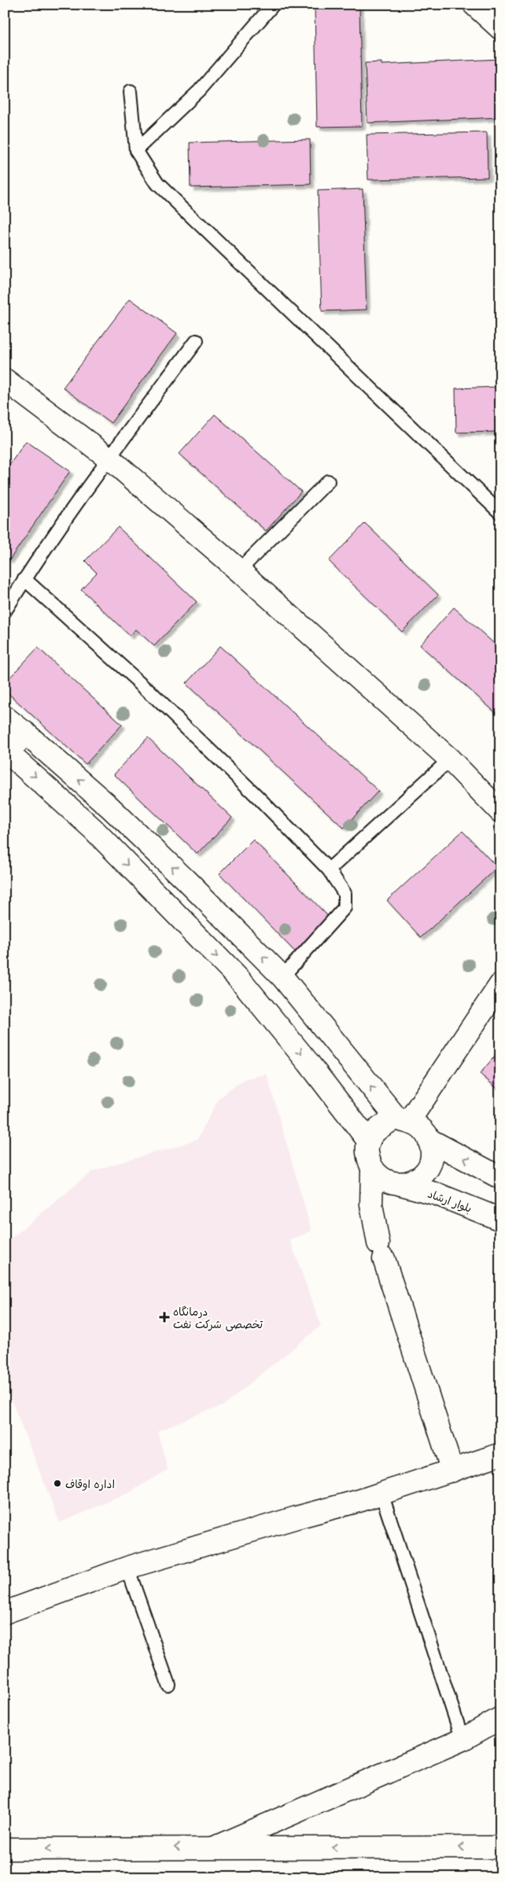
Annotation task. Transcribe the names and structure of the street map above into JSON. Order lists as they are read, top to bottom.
{
  "streets": {
    "street": ["بلوار ارشاد"]
  },
  "places": {
    "health": ["درمانگاه تخصصی شرکت نفت"],
    "other": ["اداره اوقاف"]
  }
}
